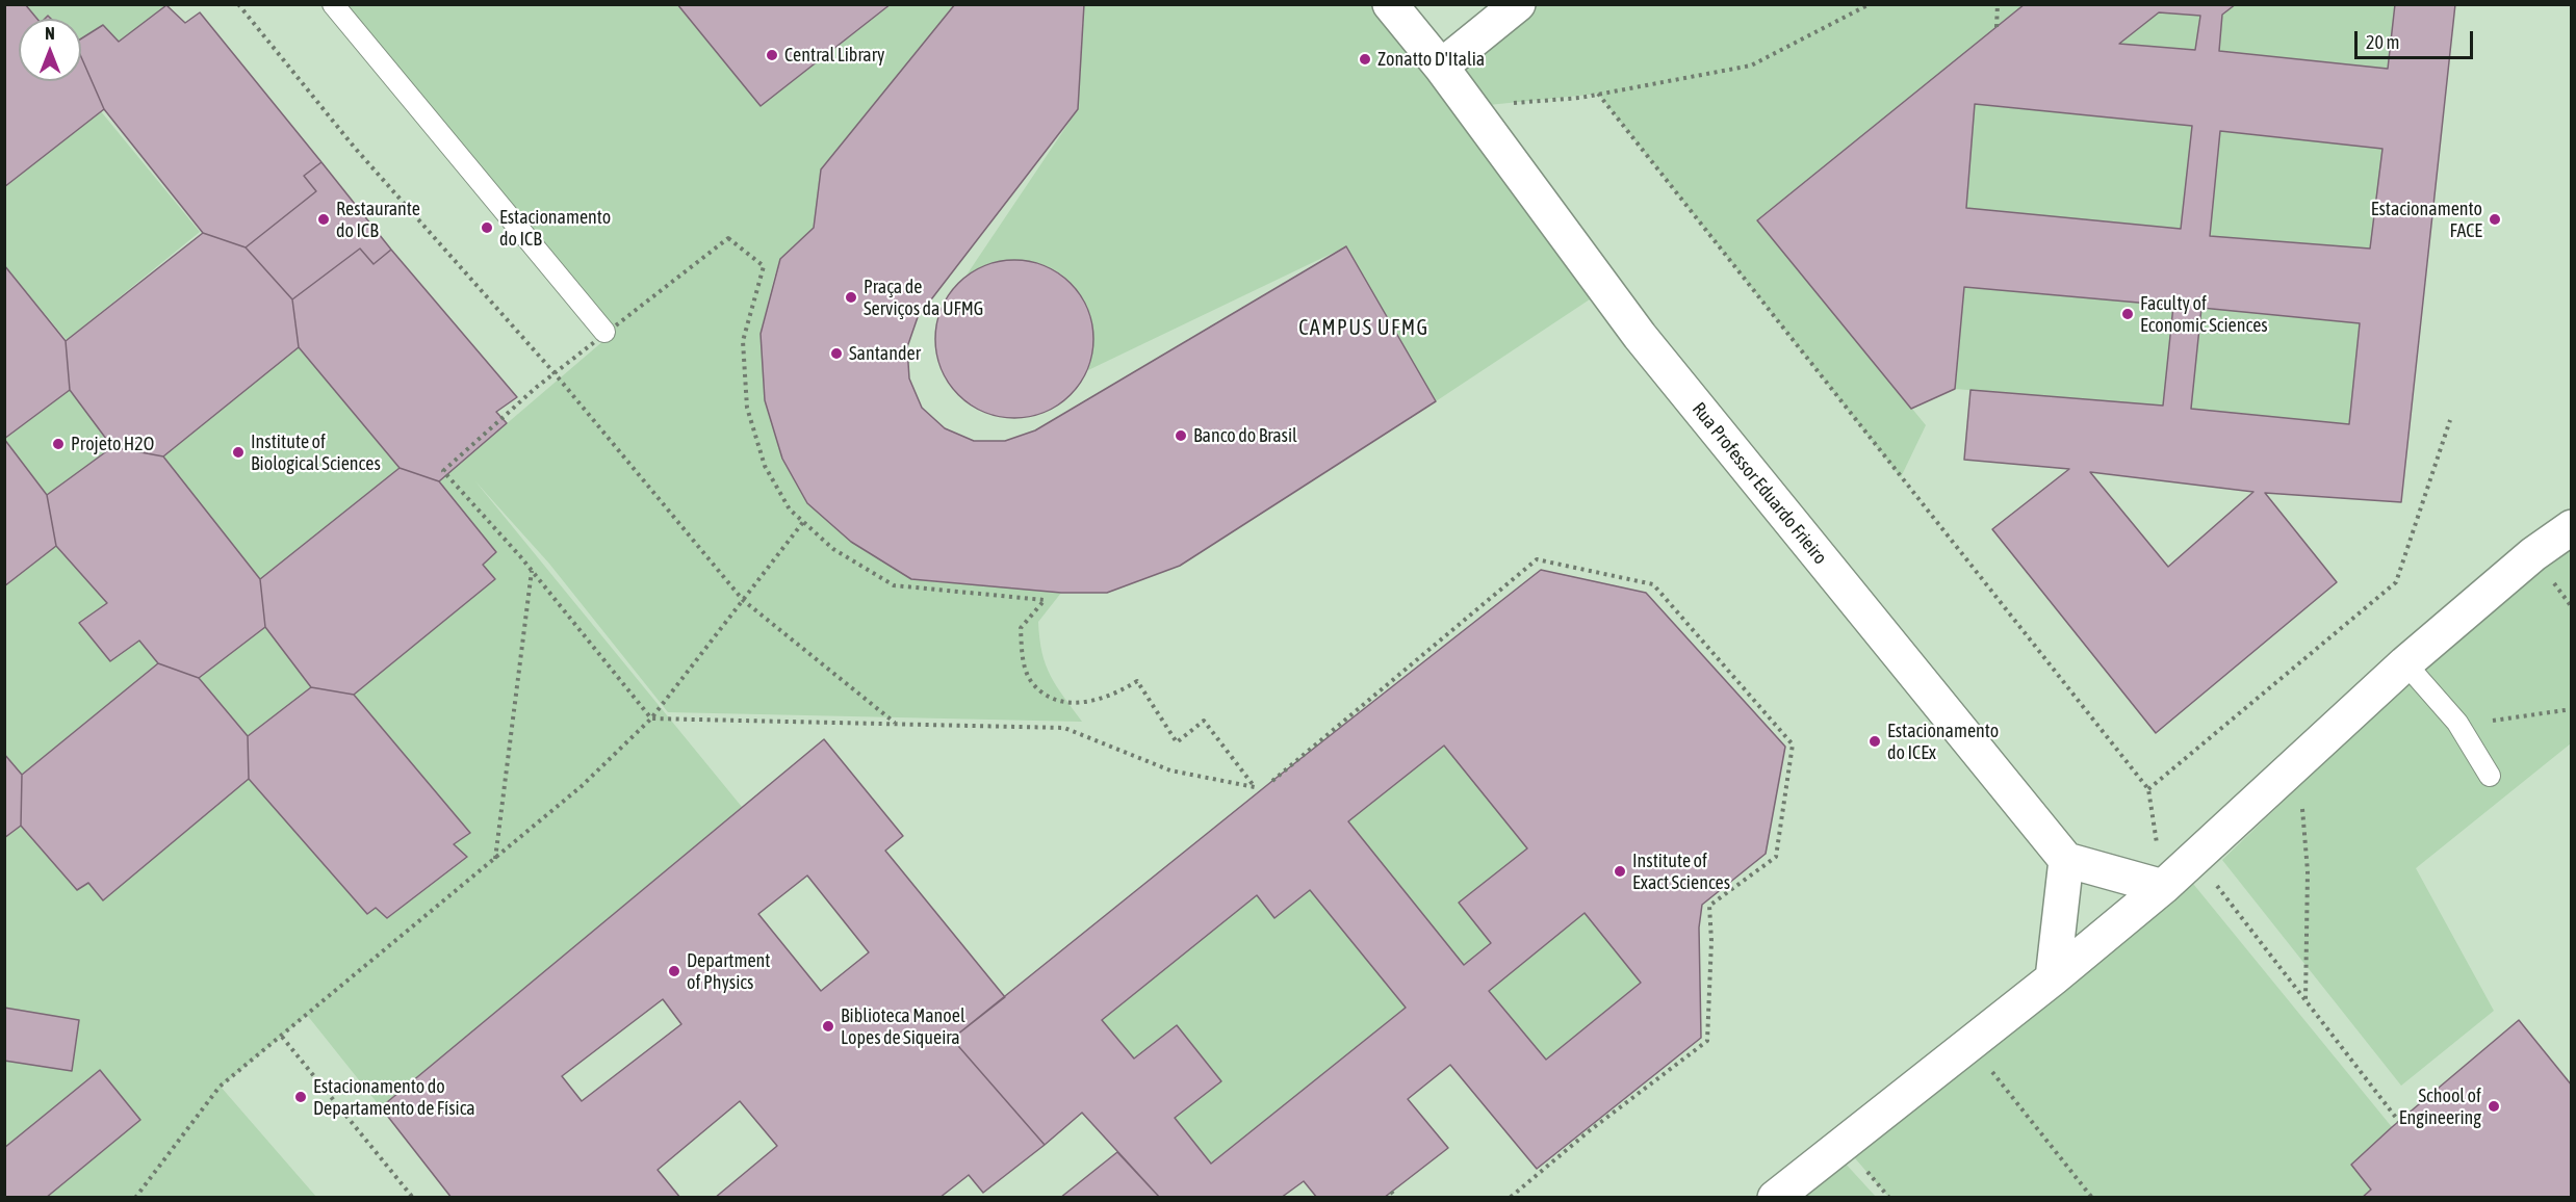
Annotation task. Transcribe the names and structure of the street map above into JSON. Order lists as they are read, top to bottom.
{
  "streets": {
    "street": ["Rua Professor Eduardo Frieiro"]
  },
  "districts": ["CAMPUS UFMG"],
  "places": [
    "Central Library",
    "Zonatto D'Italia",
    "Restaurante do ICB",
    "Estacionamento FACE",
    "Estacionamento do ICB",
    "Praça de Serviços da UFMG",
    "Faculty of Economic Sciences",
    "Santander",
    "Banco do Brasil",
    "Projeto H2O",
    "Institute of Biological Sciences",
    "Estacionamento do ICEx",
    "Institute of Exact Sciences",
    "Department of Physics",
    "Biblioteca Manoel Lopes de Siqueira",
    "Estacionamento do Departamento de Física",
    "School of Engineering"
  ],
  "scale_bar": "20 m",
  "north": "top"
}
